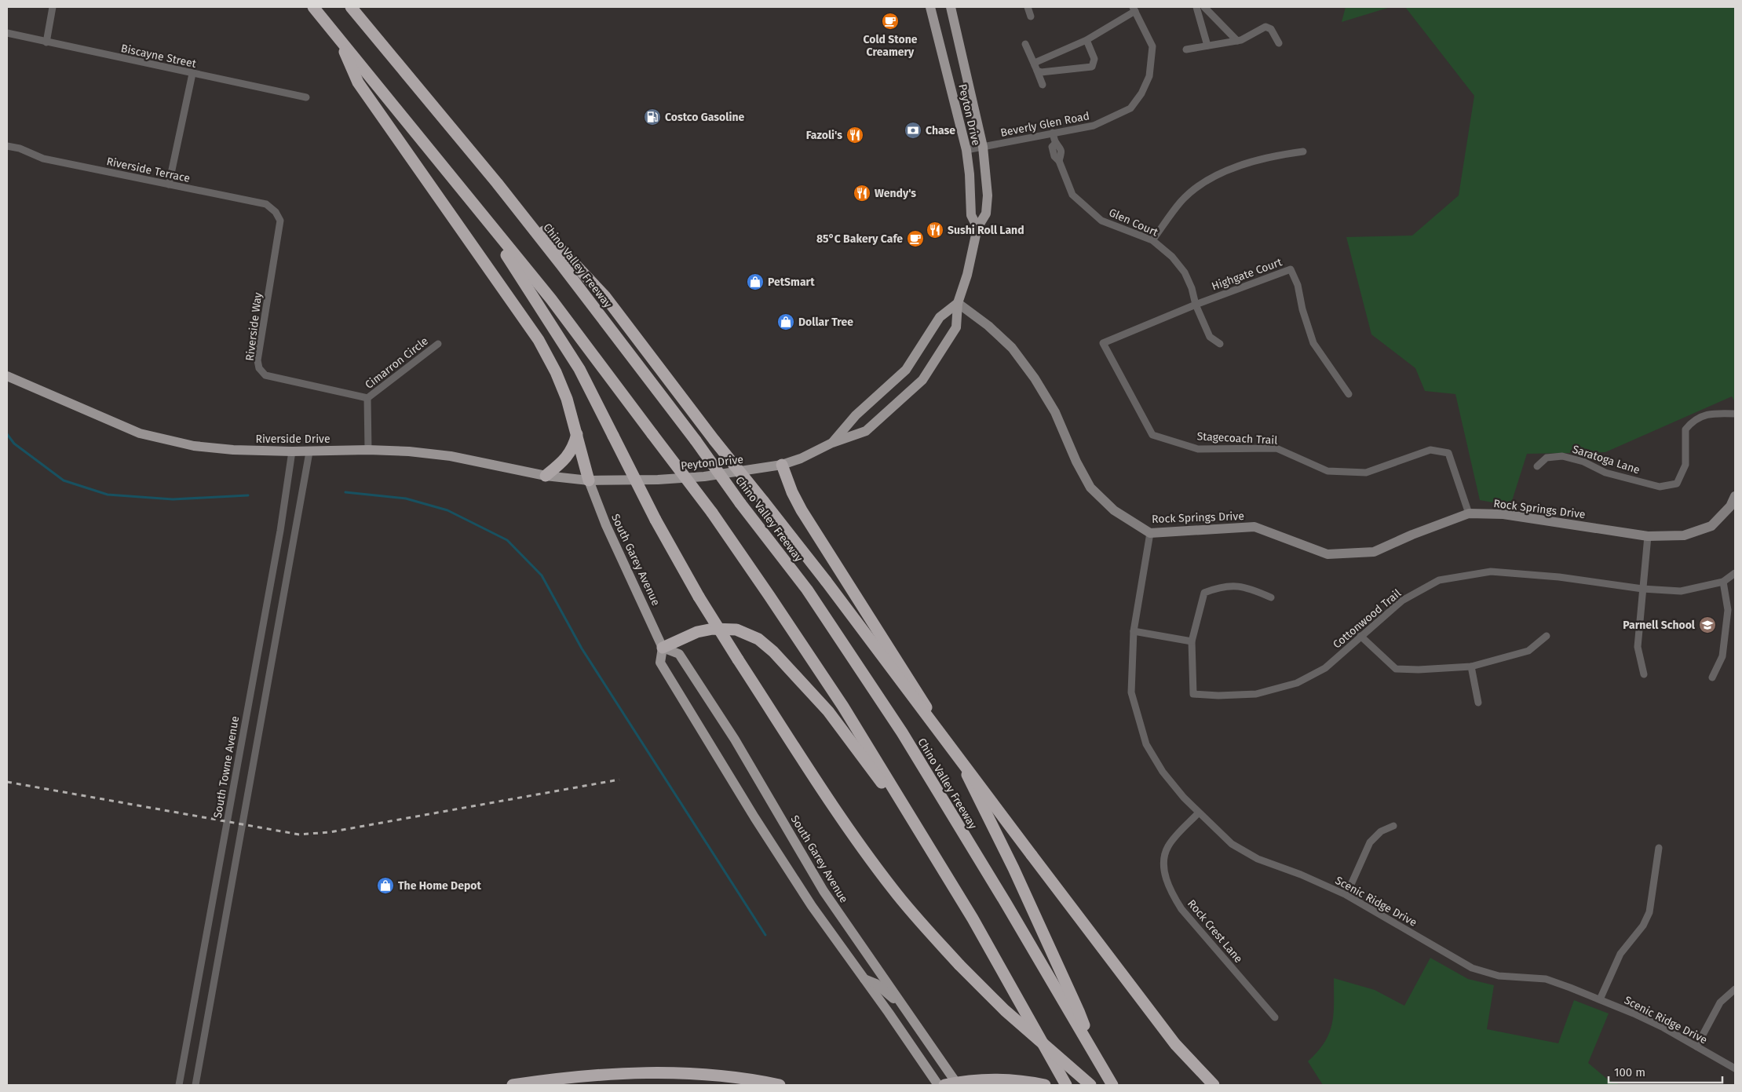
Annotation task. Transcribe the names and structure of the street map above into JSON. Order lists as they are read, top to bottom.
{
  "streets": {
    "highway": ["Chino Valley Freeway"],
    "main road": ["Peyton Drive", "Riverside Drive", "South Garey Avenue"],
    "street": [
      "Biscayne Street",
      "Beverly Glen Road",
      "Riverside Terrace",
      "Glen Court",
      "Highgate Court",
      "Riverside Way",
      "Cimarron Circle",
      "Stagecoach Trail",
      "Saratoga Lane",
      "Rock Springs Drive",
      "Cottonwood Trail",
      "South Towne Avenue",
      "Scenic Ridge Drive",
      "Rock Crest Lane"
    ]
  },
  "crossings": [
    ["Peyton Drive", "Beverly Glen Road"],
    ["Peyton Drive", "Riverside Drive"],
    ["Peyton Drive", "Rock Springs Drive"],
    ["Peyton Drive", "South Garey Avenue"],
    ["Beverly Glen Road", "Glen Court"],
    ["Riverside Terrace", "Riverside Way"],
    ["Glen Court", "Highgate Court"],
    ["Highgate Court", "Stagecoach Trail"],
    ["Riverside Way", "Cimarron Circle"],
    ["Stagecoach Trail", "Rock Springs Drive"],
    ["Riverside Drive", "South Garey Avenue"],
    ["Riverside Drive", "South Towne Avenue"],
    ["Rock Springs Drive", "Scenic Ridge Drive"],
    ["Scenic Ridge Drive", "Rock Crest Lane"]
  ],
  "places": {
    "cafe": ["Cold Stone Creamery", "85°C Bakery Cafe"],
    "fuel station": ["Costco Gasoline"],
    "bank": ["Chase"],
    "restaurant": ["Fazoli's", "Wendy's", "Sushi Roll Land"],
    "shop": ["PetSmart", "Dollar Tree", "The Home Depot"],
    "school or university": ["Parnell School"]
  },
  "scale_bar": "100 m"
}
